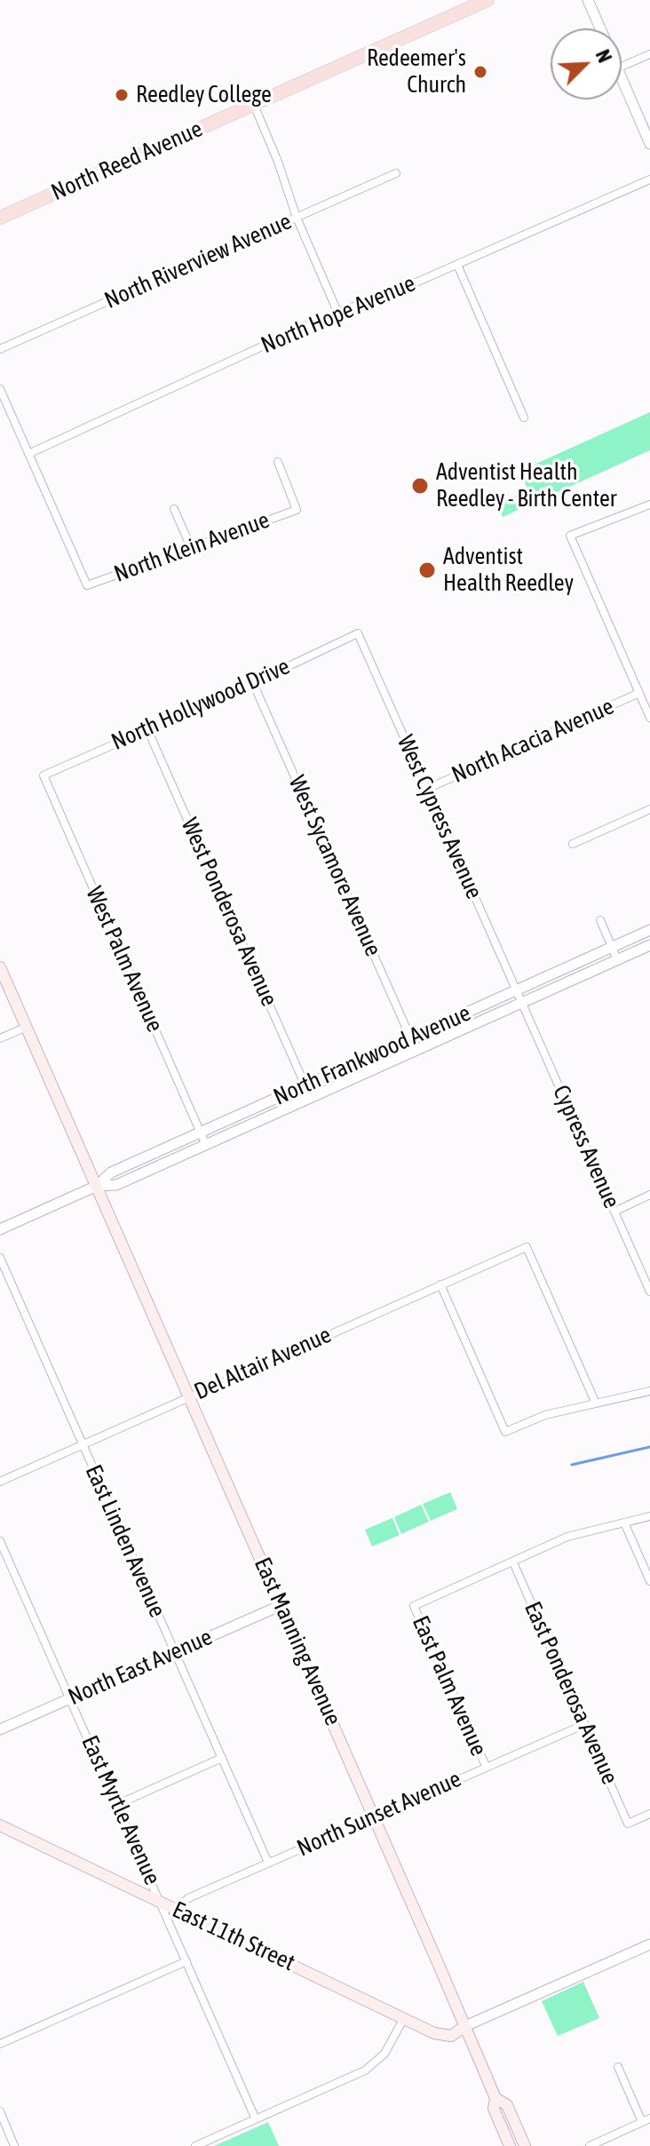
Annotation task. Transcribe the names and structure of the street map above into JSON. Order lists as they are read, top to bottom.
{
  "streets": {
    "main road": ["North Reed Avenue", "East Manning Avenue", "East 11th Street"],
    "street": [
      "North Riverview Avenue",
      "North Hope Avenue",
      "North Klein Avenue",
      "North Hollywood Drive",
      "North Acacia Avenue",
      "West Cypress Avenue",
      "West Sycamore Avenue",
      "West Ponderosa Avenue",
      "West Palm Avenue",
      "North Frankwood Avenue",
      "Cypress Avenue",
      "Del Altair Avenue",
      "East Linden Avenue",
      "North East Avenue",
      "East Palm Avenue",
      "East Ponderosa Avenue",
      "East Myrtle Avenue",
      "North Sunset Avenue"
    ]
  },
  "crossings": [
    ["North Hope Avenue", "North Klein Avenue"],
    ["North Hollywood Drive", "West Cypress Avenue"],
    ["North Hollywood Drive", "West Sycamore Avenue"],
    ["North Hollywood Drive", "West Ponderosa Avenue"],
    ["North Hollywood Drive", "West Palm Avenue"],
    ["North Acacia Avenue", "West Cypress Avenue"],
    ["West Cypress Avenue", "North Frankwood Avenue"],
    ["West Cypress Avenue", "Cypress Avenue"],
    ["West Sycamore Avenue", "North Frankwood Avenue"],
    ["West Ponderosa Avenue", "North Frankwood Avenue"],
    ["West Palm Avenue", "North Frankwood Avenue"],
    ["North Frankwood Avenue", "Cypress Avenue"],
    ["North Frankwood Avenue", "East Manning Avenue"],
    ["Del Altair Avenue", "East Linden Avenue"],
    ["Del Altair Avenue", "East Manning Avenue"],
    ["East Linden Avenue", "North East Avenue"],
    ["East Linden Avenue", "North Sunset Avenue"],
    ["East Manning Avenue", "North East Avenue"],
    ["East Manning Avenue", "North Sunset Avenue"],
    ["East Manning Avenue", "East 11th Street"],
    ["North East Avenue", "East Myrtle Avenue"],
    ["East Palm Avenue", "East Ponderosa Avenue"],
    ["East Palm Avenue", "North Sunset Avenue"],
    ["East Ponderosa Avenue", "North Sunset Avenue"],
    ["East Myrtle Avenue", "East 11th Street"],
    ["North Sunset Avenue", "East 11th Street"]
  ],
  "places": [
    "Redeemer's Church",
    "Reedley College",
    "Adventist Health Reedley - Birth Center",
    "Adventist Health Reedley"
  ],
  "north": "top right"
}
